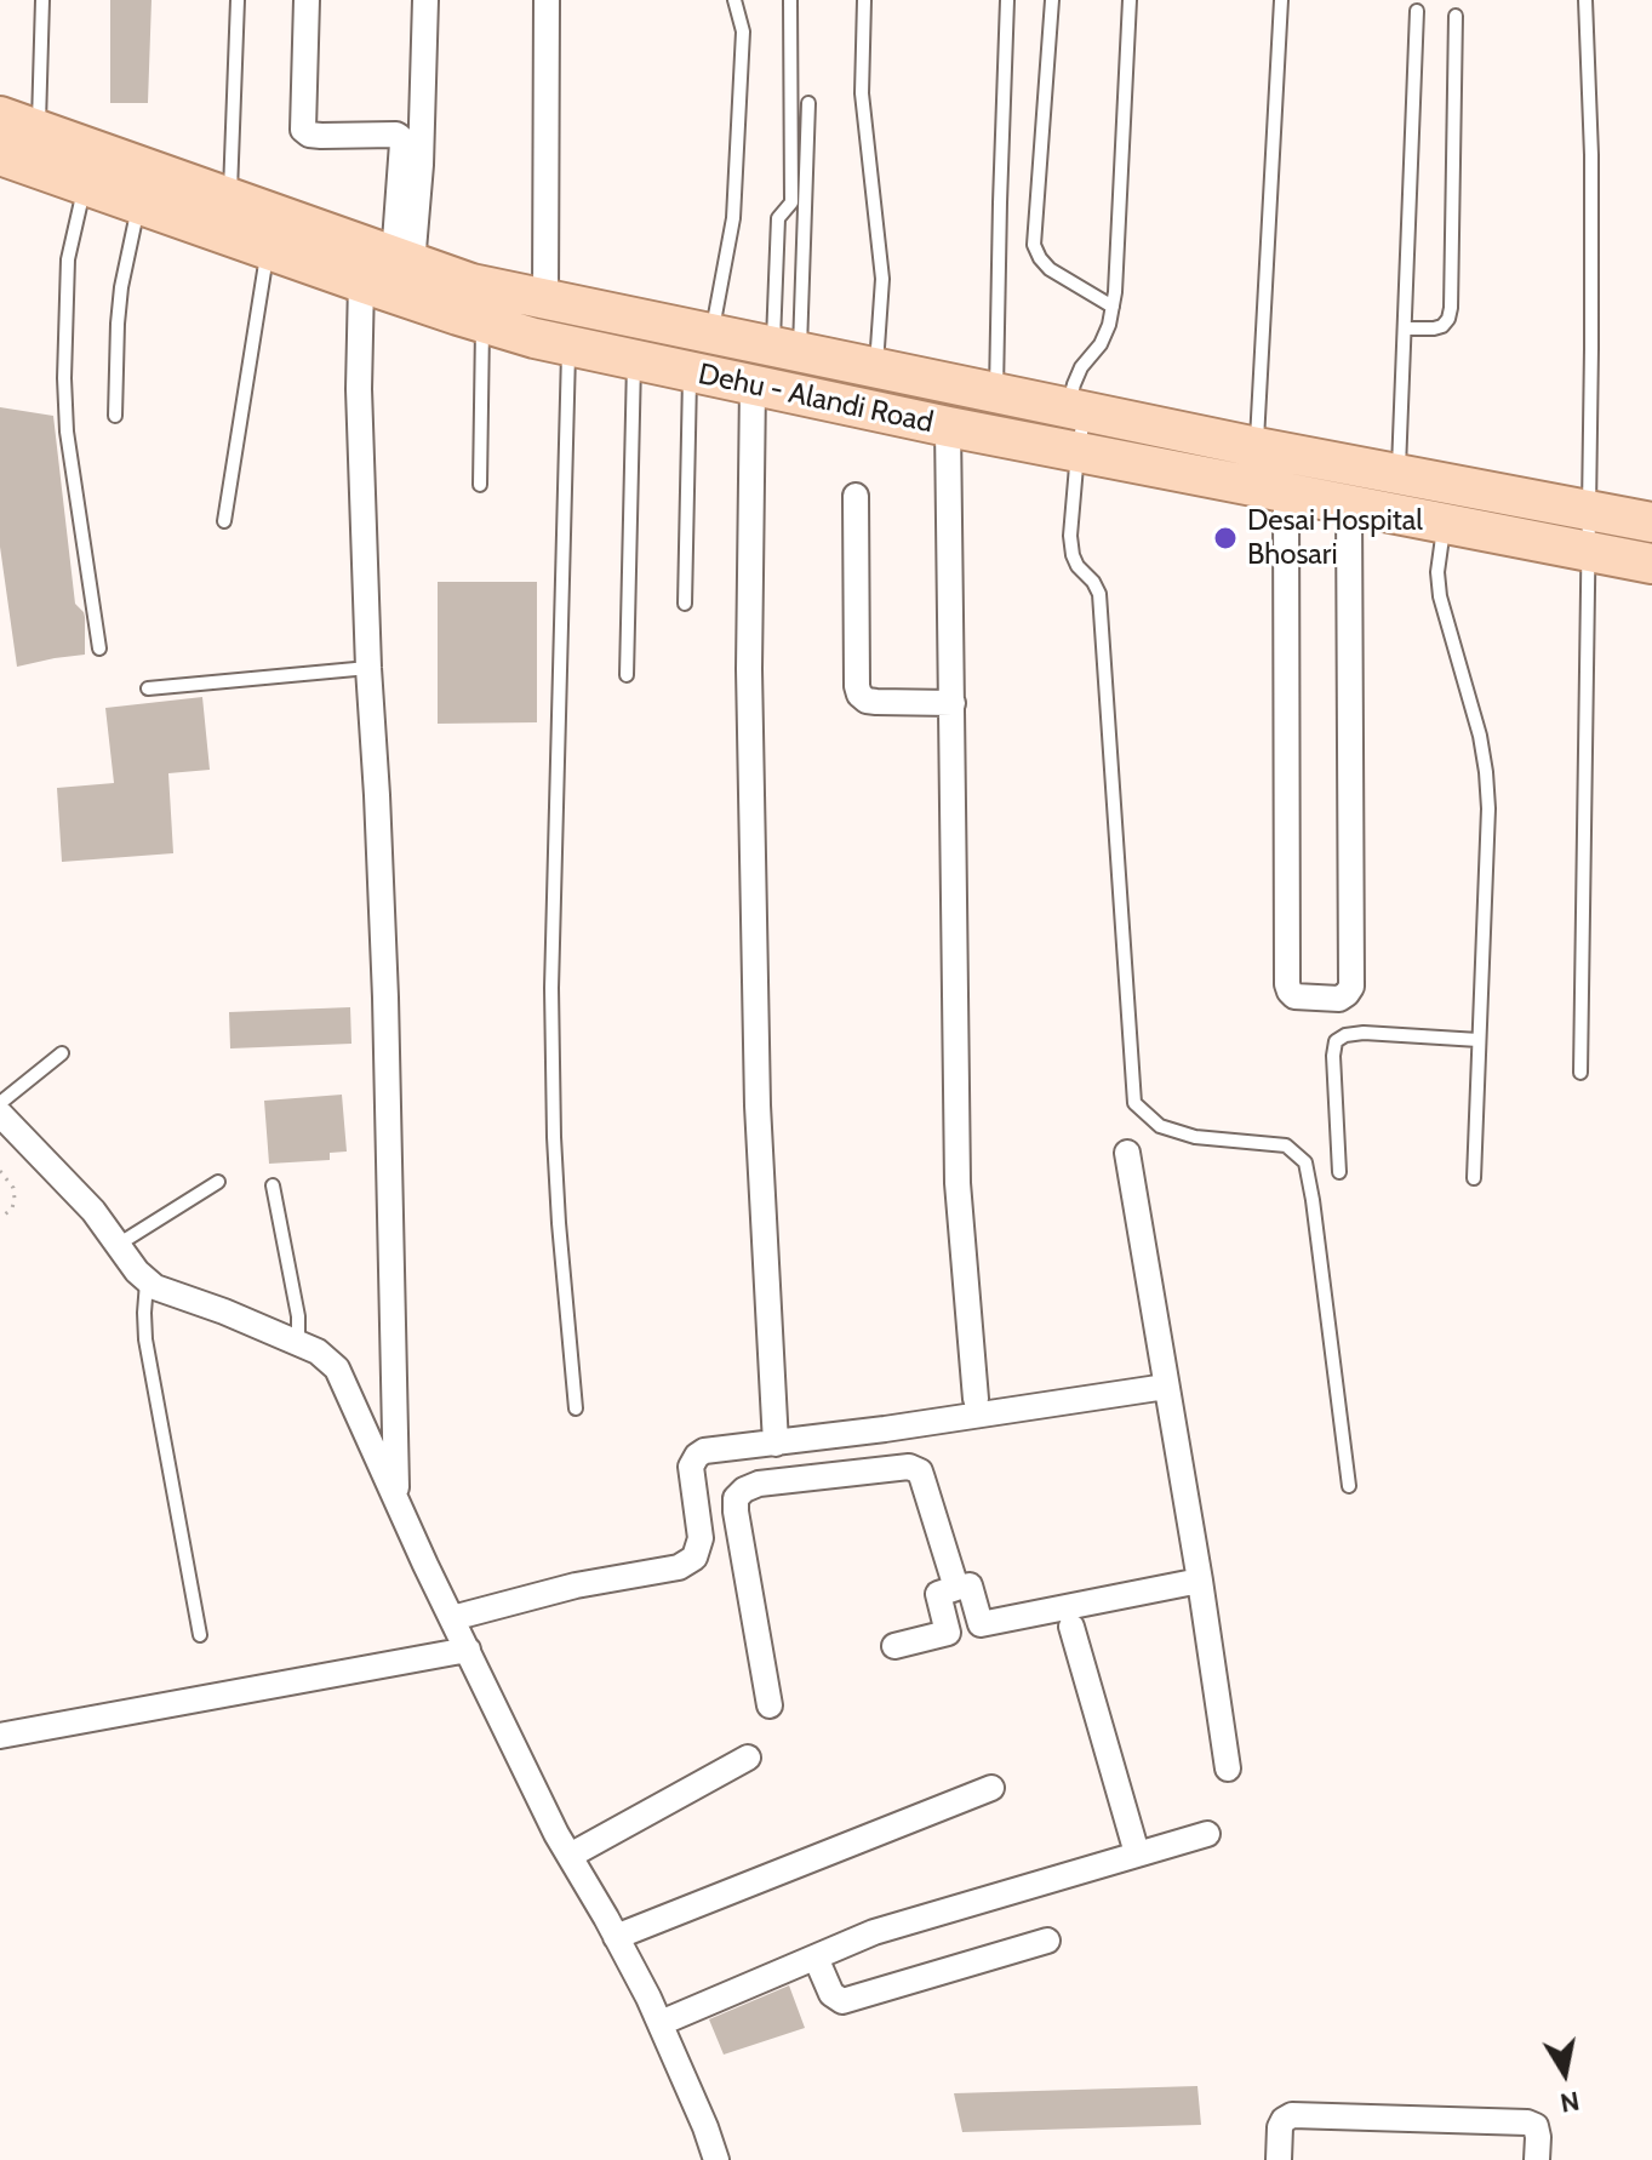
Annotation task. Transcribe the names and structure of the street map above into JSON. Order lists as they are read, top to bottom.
{
  "streets": {
    "main road": ["Dehu - Alandi Road"]
  },
  "places": ["Desai Hospital Bhosari"],
  "north": "bottom"
}
